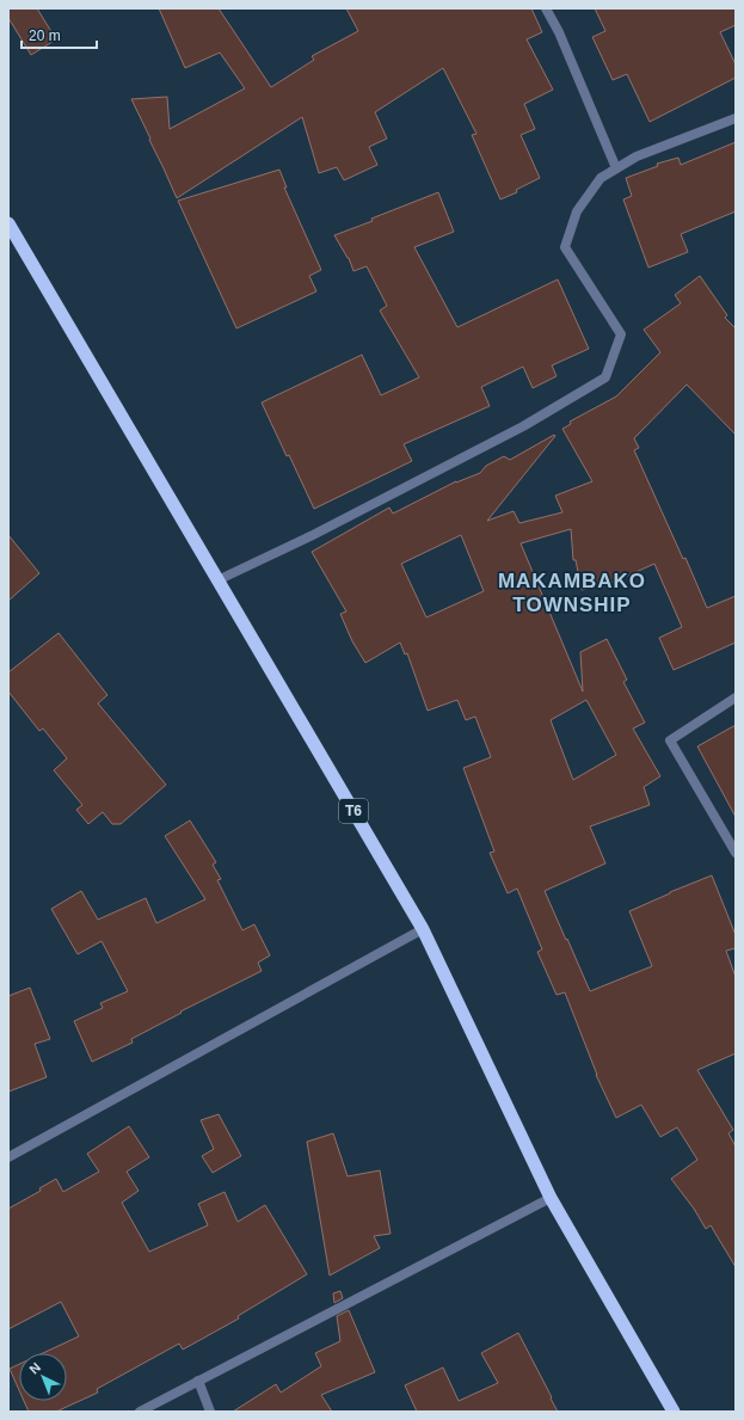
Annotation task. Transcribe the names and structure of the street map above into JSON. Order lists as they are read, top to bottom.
{
  "streets": {
    "highway": ["T6"]
  },
  "districts": ["MAKAMBAKO TOWNSHIP"],
  "scale_bar": "20 m",
  "north": "top left"
}
